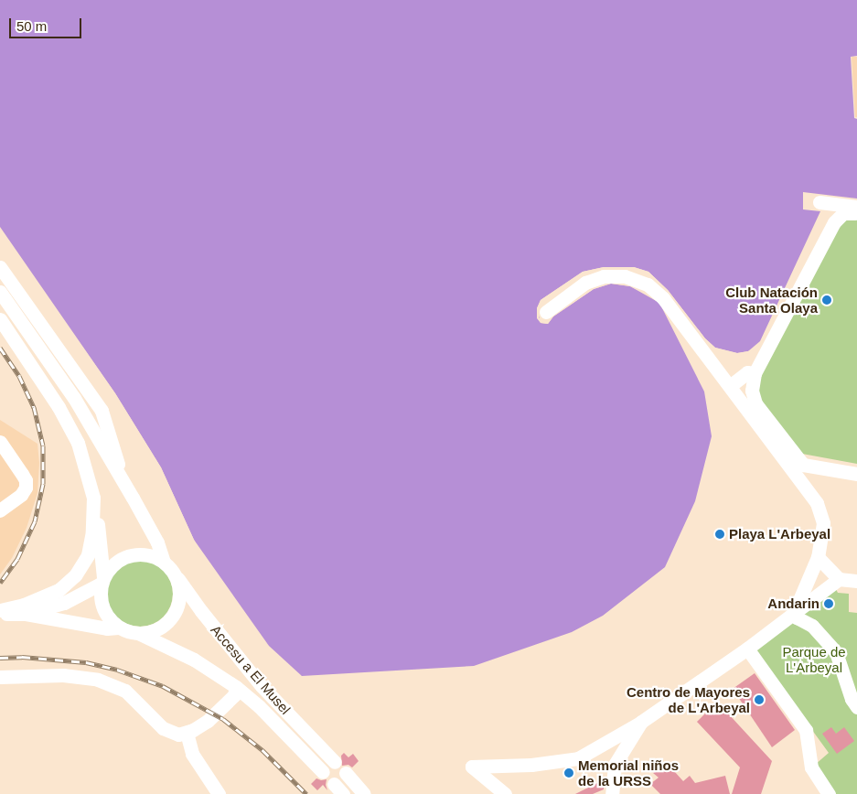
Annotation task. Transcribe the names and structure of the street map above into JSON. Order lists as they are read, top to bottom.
{
  "streets": {
    "street": ["Accesu a El Musel"]
  },
  "parks": ["Parque de L'Arbeyal"],
  "places": [
    "Club Natación Santa Olaya",
    "Playa L'Arbeyal",
    "Andarin",
    "Centro de Mayores de L'Arbeyal",
    "Memorial niños de la URSS"
  ],
  "scale_bar": "50 m"
}
